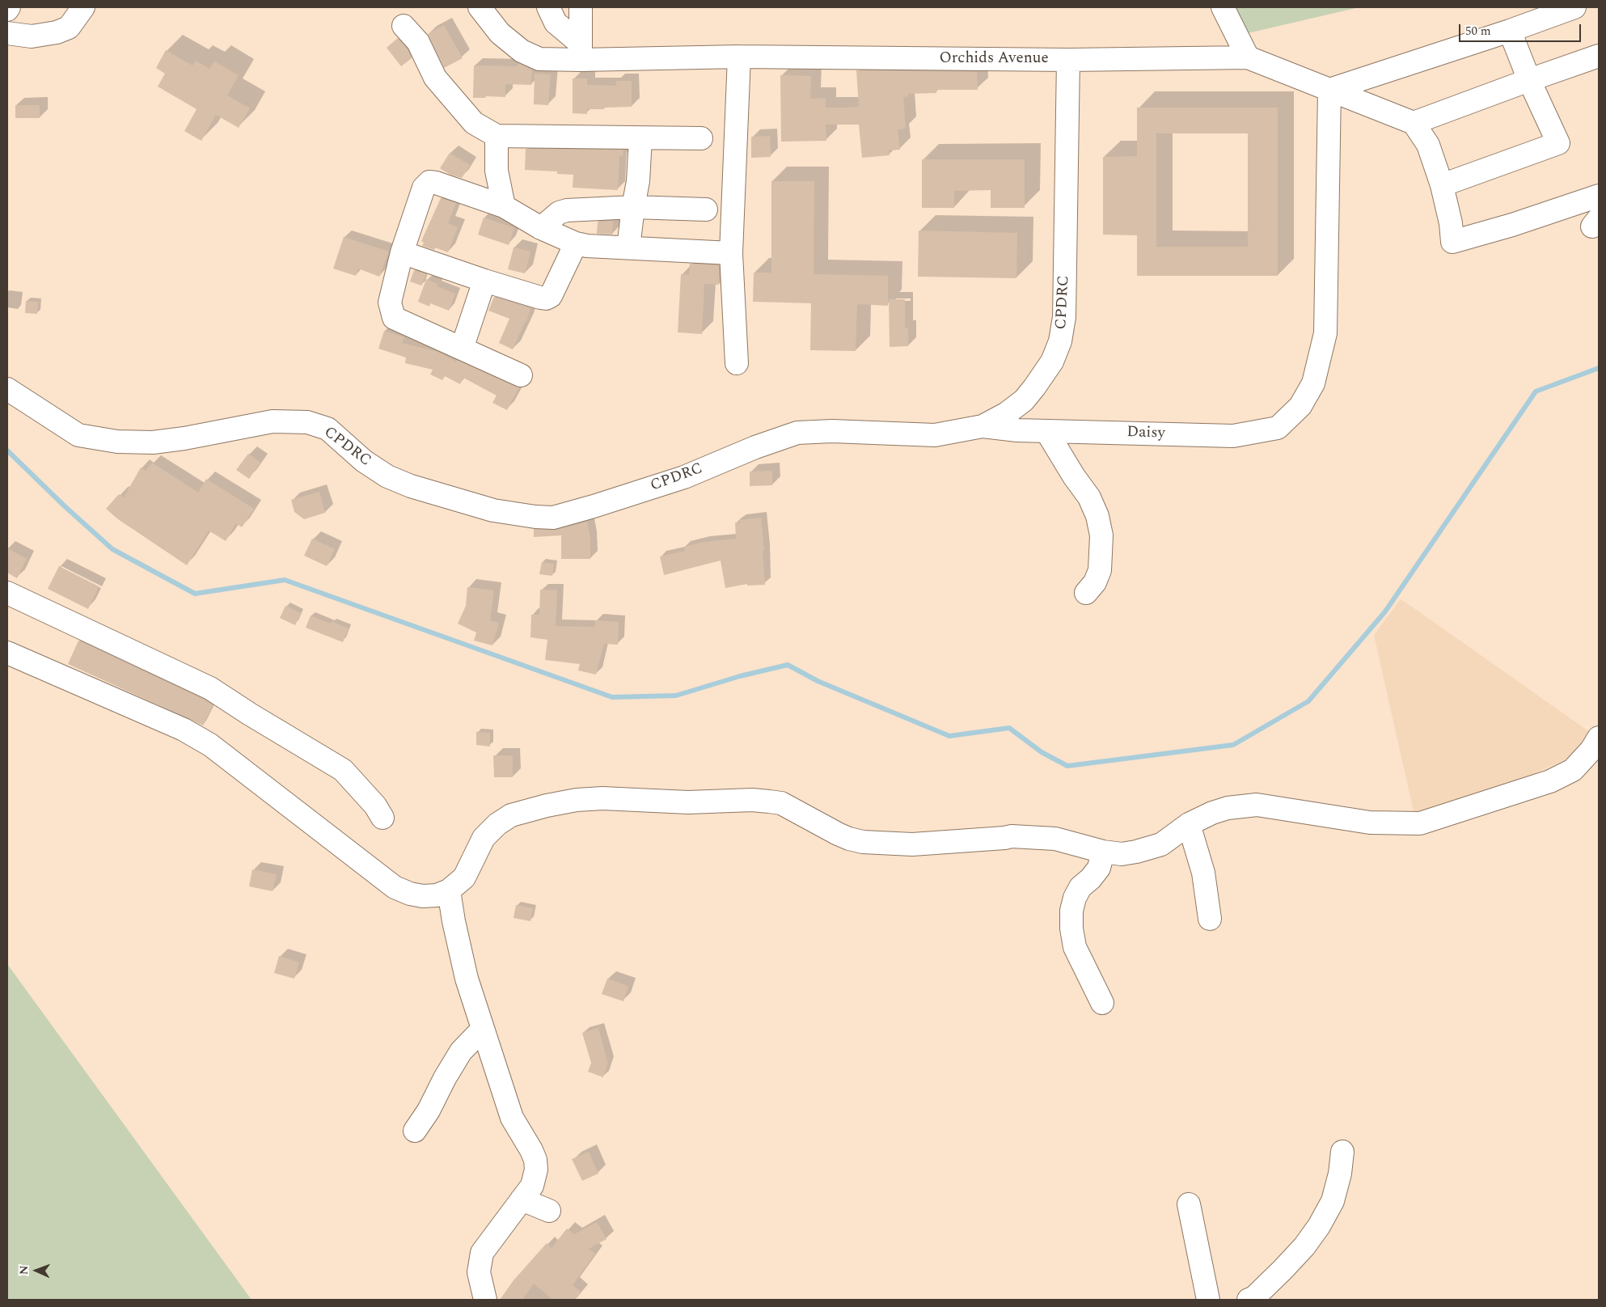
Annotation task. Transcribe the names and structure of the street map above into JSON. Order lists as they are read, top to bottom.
{
  "streets": {
    "street": ["Orchids Avenue", "CPDRC", "Daisy"]
  },
  "crossings": [
    ["Orchids Avenue", "CPDRC"],
    ["CPDRC", "Daisy"]
  ],
  "scale_bar": "50 m",
  "north": "left"
}
